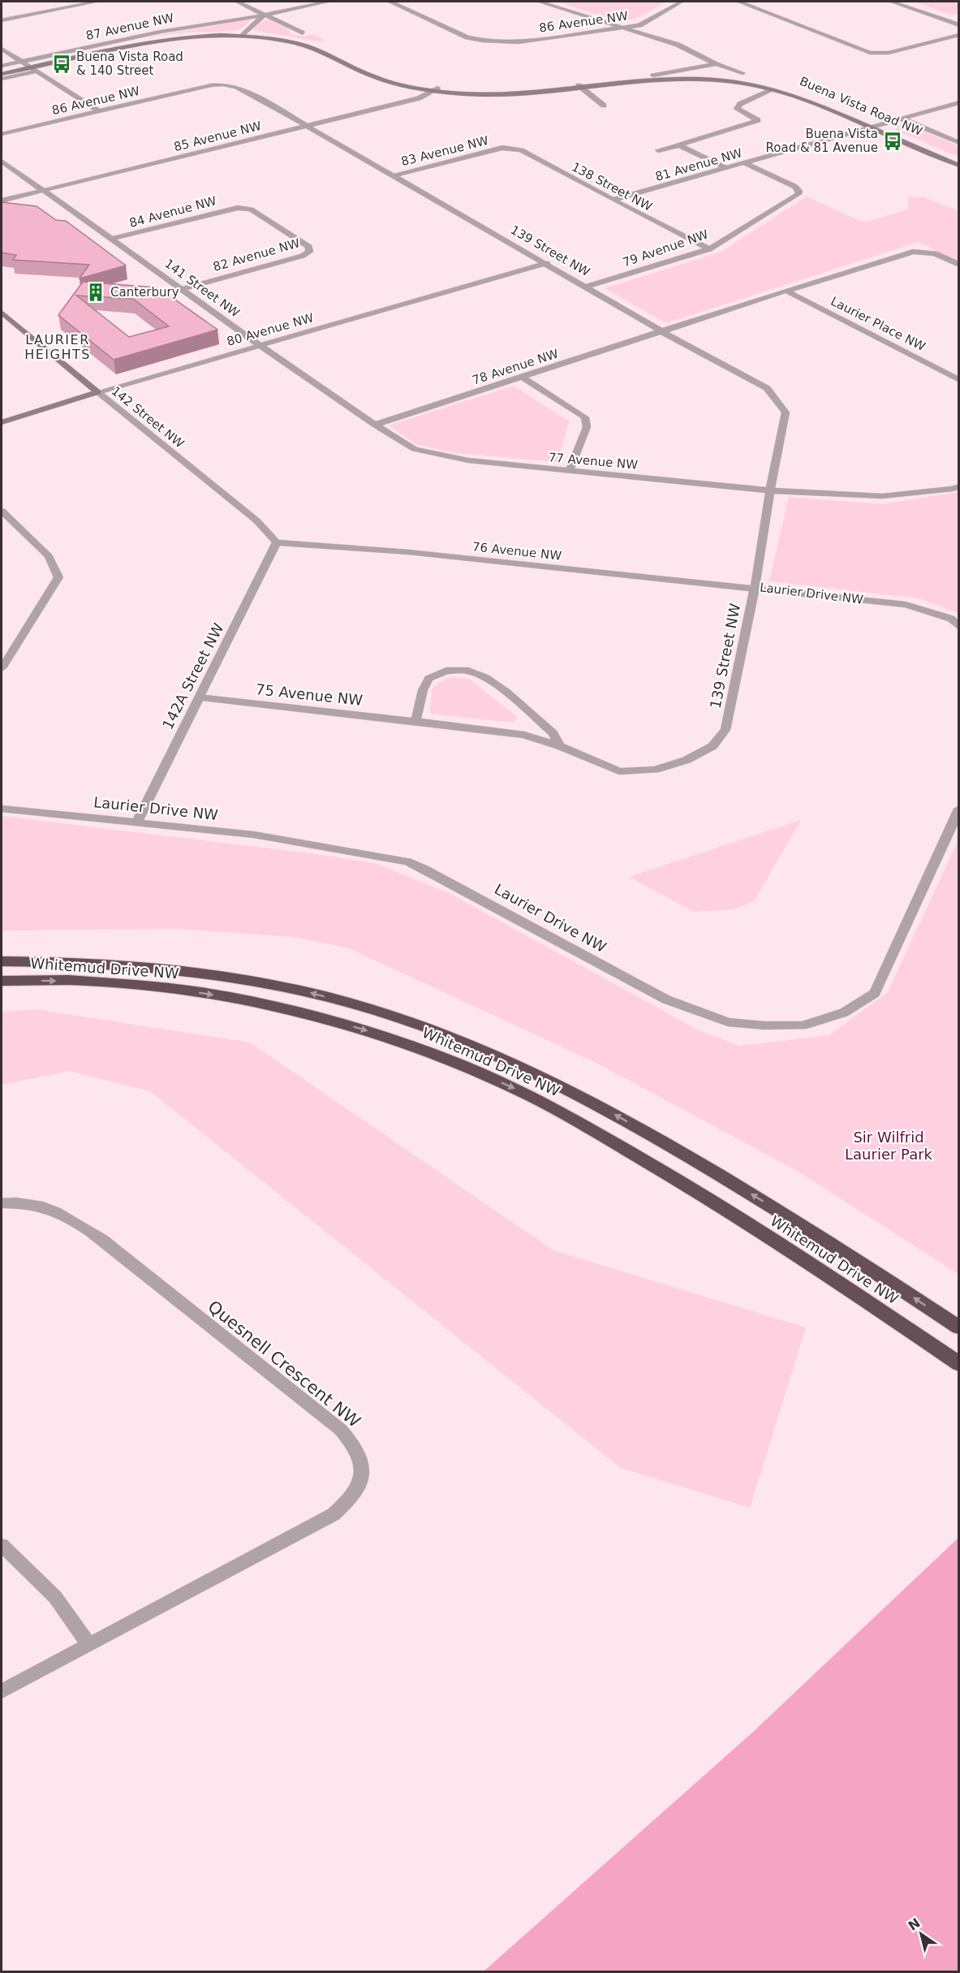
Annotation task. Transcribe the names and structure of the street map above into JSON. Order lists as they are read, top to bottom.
{
  "streets": {
    "highway": ["Whitemud Drive NW"],
    "street": [
      "86 Avenue NW",
      "87 Avenue NW",
      "Buena Vista Road NW",
      "85 Avenue NW",
      "83 Avenue NW",
      "81 Avenue NW",
      "138 Street NW",
      "84 Avenue NW",
      "79 Avenue NW",
      "139 Street NW",
      "82 Avenue NW",
      "141 Street NW",
      "Laurier Place NW",
      "80 Avenue NW",
      "78 Avenue NW",
      "142 Street NW",
      "77 Avenue NW",
      "76 Avenue NW",
      "Laurier Drive NW",
      "142A Street NW",
      "75 Avenue NW",
      "Quesnell Crescent NW"
    ]
  },
  "crossings": [
    ["86 Avenue NW", "139 Street NW"],
    ["87 Avenue NW", "Buena Vista Road NW"],
    ["Buena Vista Road NW", "85 Avenue NW"],
    ["Buena Vista Road NW", "81 Avenue NW"],
    ["85 Avenue NW", "139 Street NW"],
    ["85 Avenue NW", "141 Street NW"],
    ["83 Avenue NW", "138 Street NW"],
    ["83 Avenue NW", "139 Street NW"],
    ["81 Avenue NW", "138 Street NW"],
    ["81 Avenue NW", "79 Avenue NW"],
    ["138 Street NW", "79 Avenue NW"],
    ["84 Avenue NW", "82 Avenue NW"],
    ["84 Avenue NW", "141 Street NW"],
    ["79 Avenue NW", "139 Street NW"],
    ["139 Street NW", "Laurier Place NW"],
    ["139 Street NW", "80 Avenue NW"],
    ["139 Street NW", "78 Avenue NW"],
    ["139 Street NW", "77 Avenue NW"],
    ["139 Street NW", "76 Avenue NW"],
    ["139 Street NW", "Laurier Drive NW"],
    ["139 Street NW", "75 Avenue NW"],
    ["82 Avenue NW", "141 Street NW"],
    ["141 Street NW", "80 Avenue NW"],
    ["141 Street NW", "78 Avenue NW"],
    ["141 Street NW", "77 Avenue NW"],
    ["Laurier Place NW", "78 Avenue NW"],
    ["80 Avenue NW", "142 Street NW"],
    ["142 Street NW", "76 Avenue NW"],
    ["142 Street NW", "142A Street NW"],
    ["77 Avenue NW", "Laurier Drive NW"],
    ["76 Avenue NW", "Laurier Drive NW"],
    ["76 Avenue NW", "142A Street NW"],
    ["Laurier Drive NW", "142A Street NW"],
    ["142A Street NW", "75 Avenue NW"]
  ],
  "districts": ["LAURIER HEIGHTS"],
  "parks": ["Sir Wilfrid Laurier Park"],
  "places": {
    "bus stop": ["Buena Vista Road & 140 Street", "Buena Vista Road & 81 Avenue"],
    "building": ["Canterbury"]
  },
  "north": "top left"
}
